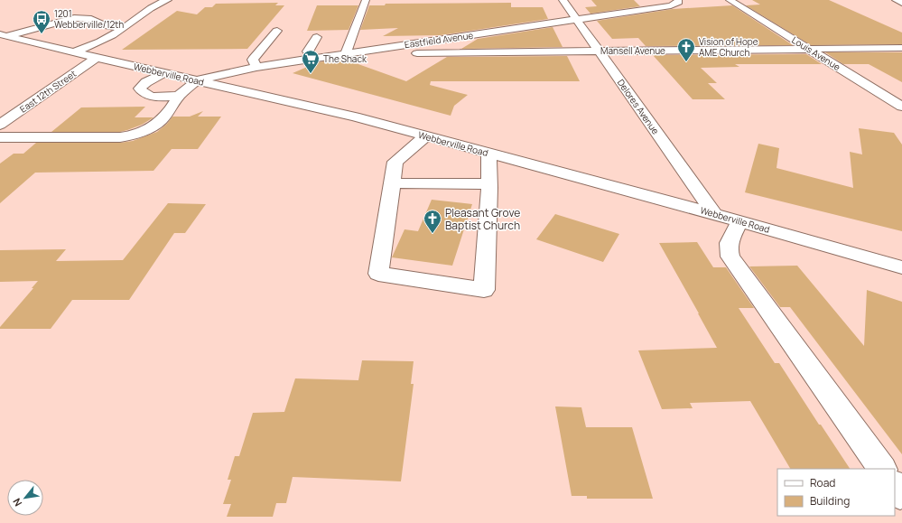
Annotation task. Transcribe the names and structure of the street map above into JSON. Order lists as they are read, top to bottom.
{
  "streets": {
    "street": [
      "Eastfield Avenue",
      "Mansell Avenue",
      "Louis Avenue",
      "Webberville Road",
      "East 12th Street",
      "Delores Avenue"
    ]
  },
  "crossings": [
    ["Eastfield Avenue", "Mansell Avenue"],
    ["Eastfield Avenue", "Webberville Road"],
    ["Eastfield Avenue", "Delores Avenue"],
    ["Mansell Avenue", "Louis Avenue"],
    ["Mansell Avenue", "Delores Avenue"],
    ["Webberville Road", "East 12th Street"],
    ["Webberville Road", "Delores Avenue"]
  ],
  "places": {
    "bus stop": ["1201 Webberville/12th"],
    "church": ["Vision of Hope AME Church", "Pleasant Grove Baptist Church"],
    "supermarket": ["The Shack"]
  },
  "legend": ["Road", "Building"],
  "north": "bottom left"
}
